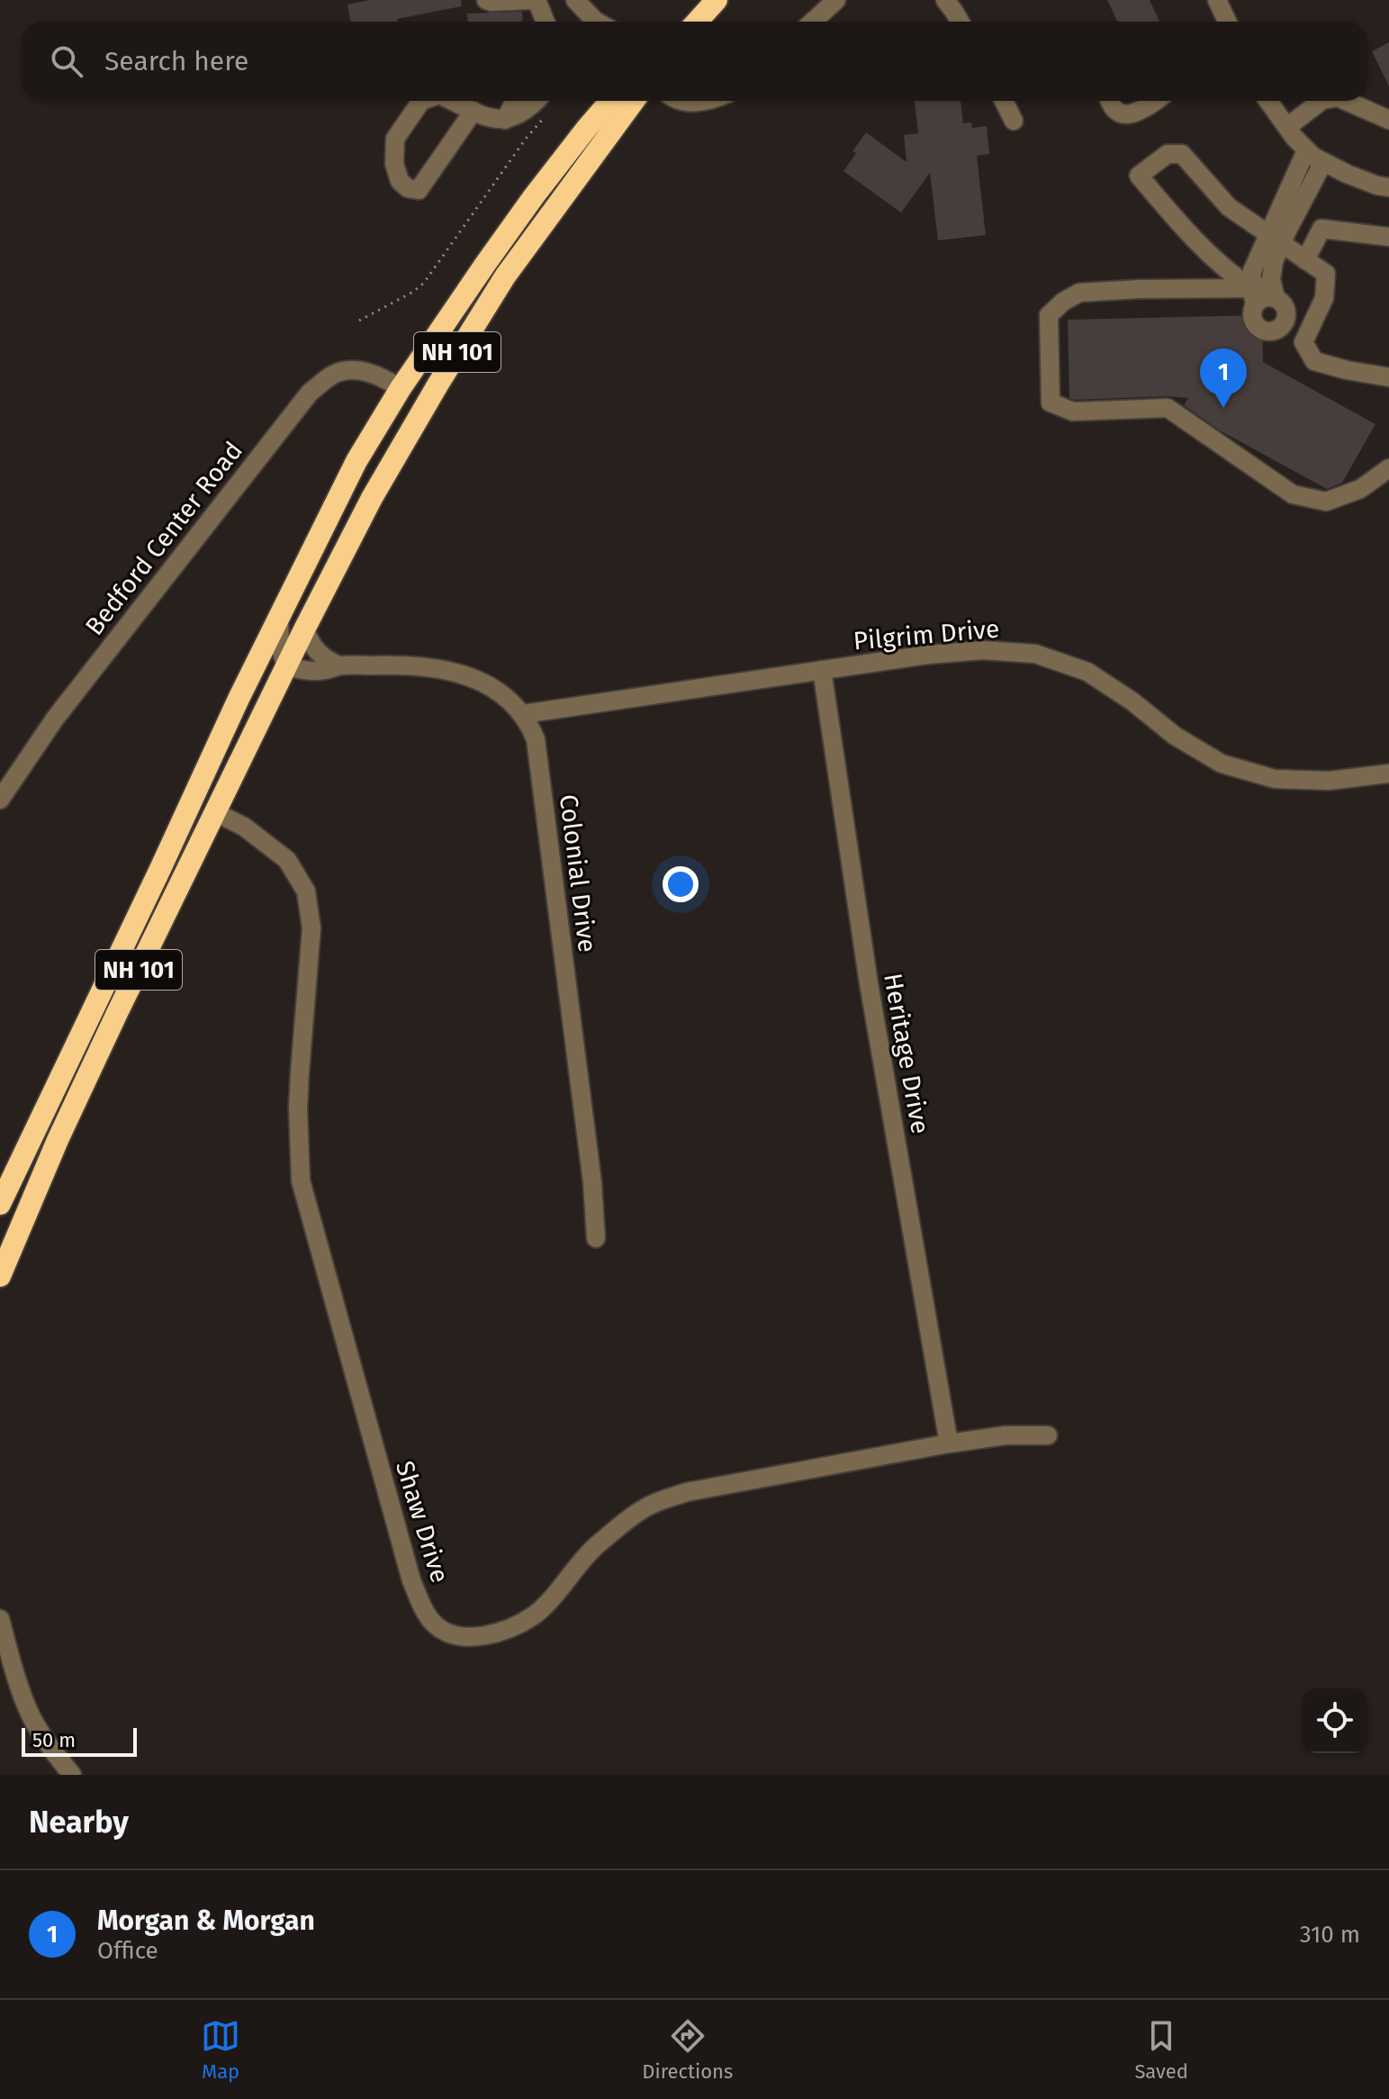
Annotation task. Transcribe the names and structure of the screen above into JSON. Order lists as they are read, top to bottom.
{
  "streets": {
    "highway": ["NH 101"],
    "street": [
      "Bedford Center Road",
      "Pilgrim Drive",
      "Colonial Drive",
      "Heritage Drive",
      "Shaw Drive"
    ]
  },
  "crossings": [
    ["NH 101", "Bedford Center Road"],
    ["NH 101", "Colonial Drive"],
    ["NH 101", "Shaw Drive"],
    ["Pilgrim Drive", "Colonial Drive"],
    ["Pilgrim Drive", "Heritage Drive"],
    ["Heritage Drive", "Shaw Drive"]
  ],
  "scale_bar": "50 m",
  "page": {
    "search": "Search here",
    "pins": "1",
    "scale": "50 m",
    "heading": "Nearby",
    "list": [
      {
        "mark": "1",
        "name": "Morgan & Morgan",
        "note": "Office",
        "value": "310 m"
      }
    ],
    "nav": ["Map", "Directions", "Saved"]
  }
}
